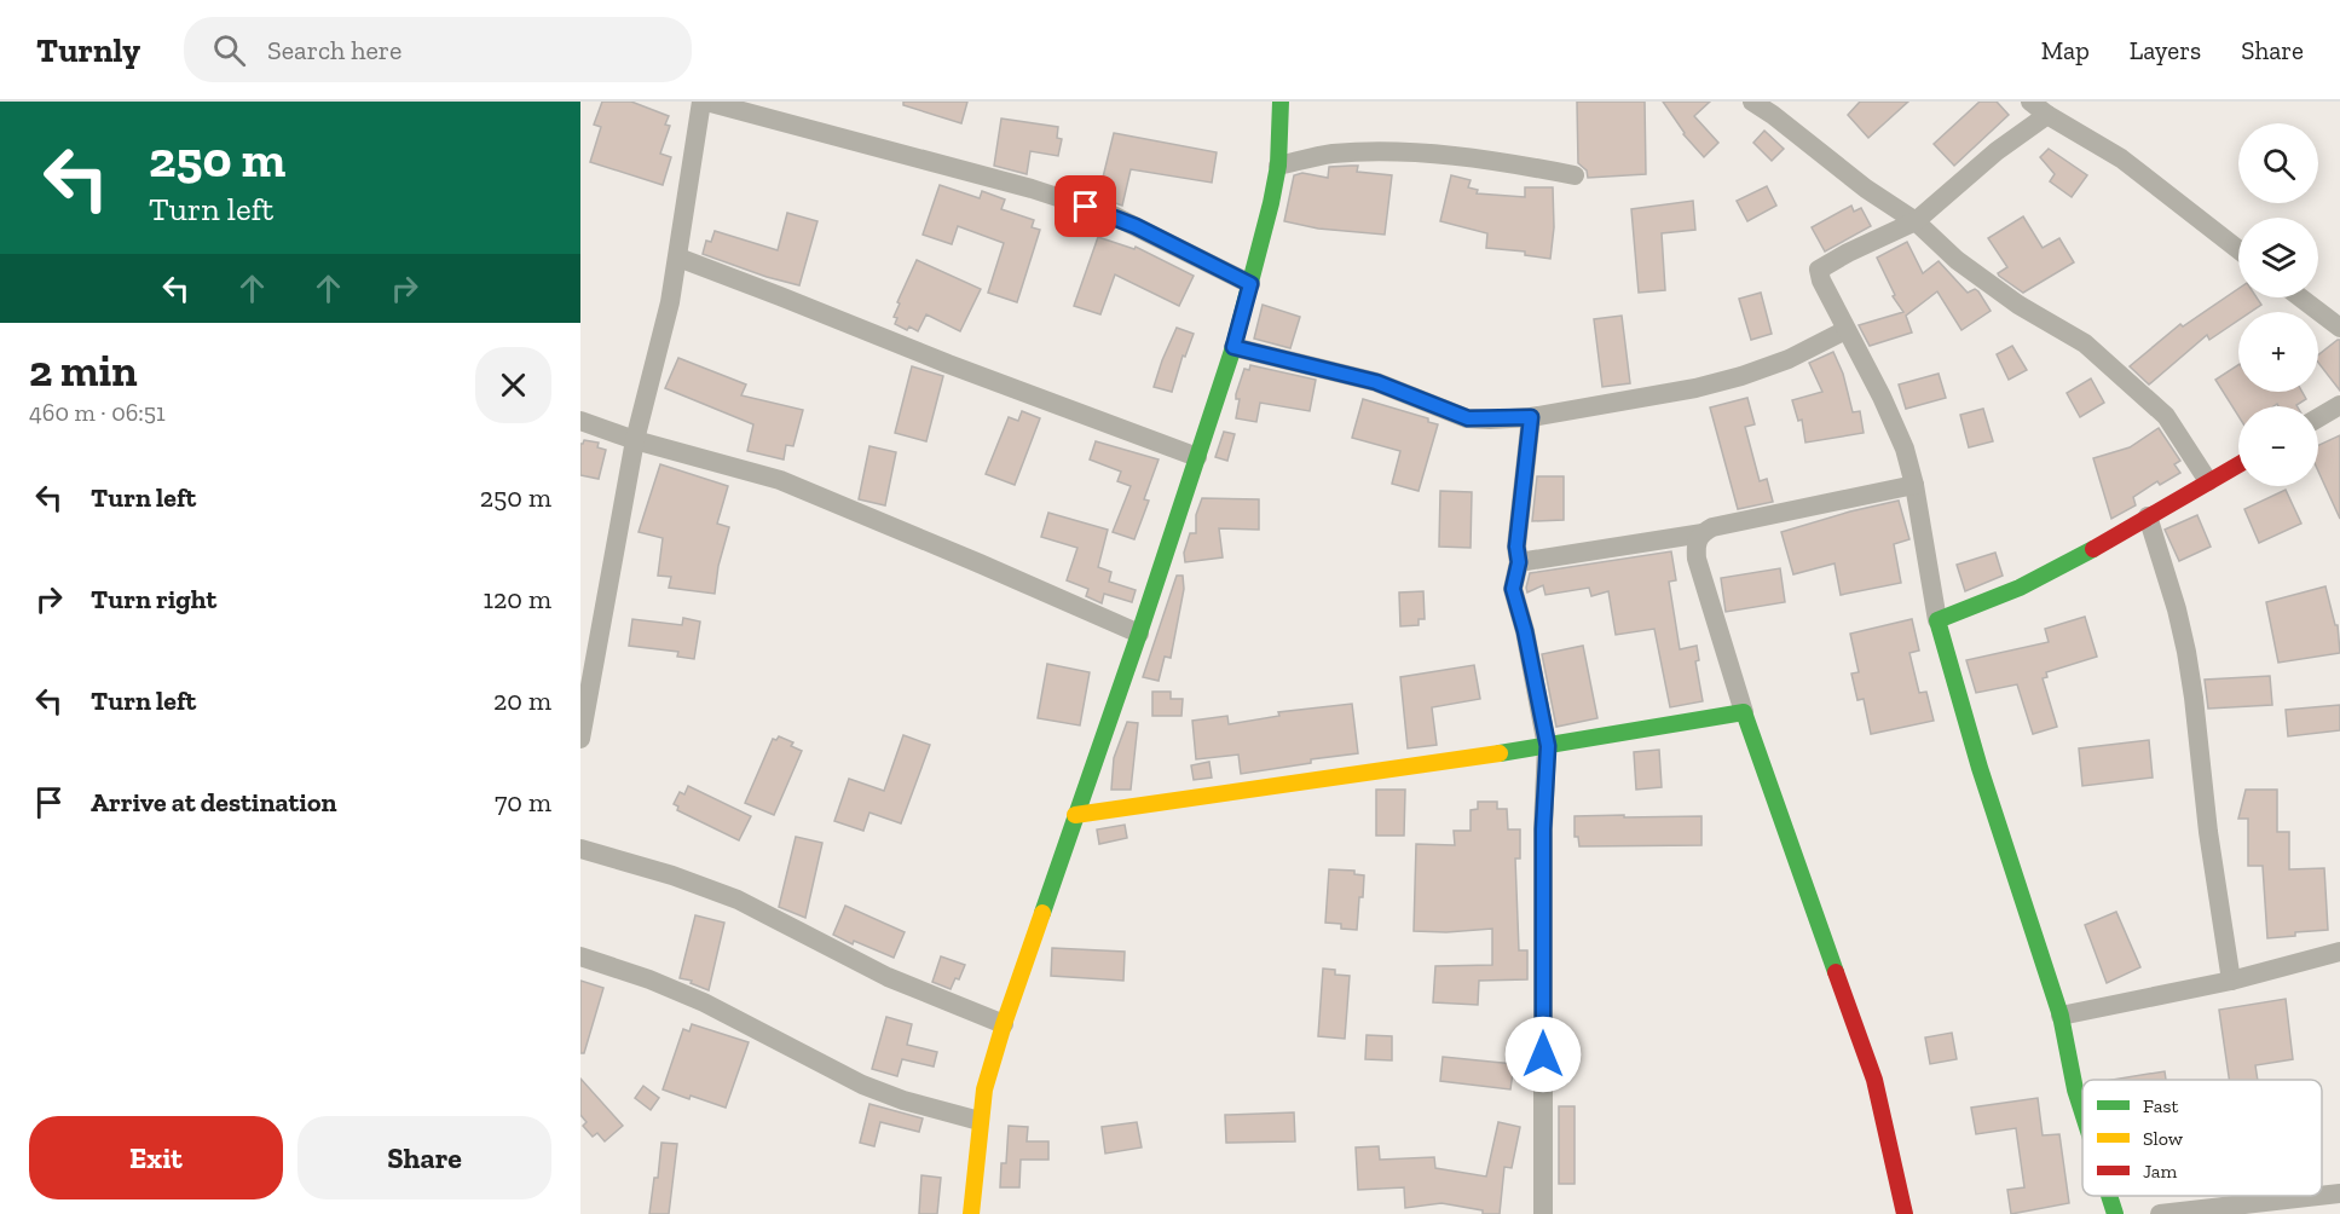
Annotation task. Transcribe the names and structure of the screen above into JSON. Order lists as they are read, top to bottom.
{
  "legend": ["Fast", "Slow", "Jam"],
  "page": {
    "header": "Turnly",
    "search": "Search here",
    "nav": ["Map", "Layers", "Share"],
    "turn": ["250 m", "Turn left"],
    "map_buttons": ["+", "−"],
    "heading": ["2 min", "460 m · 06:51"],
    "list": [
      {
        "name": "Turn left",
        "value": "250 m"
      },
      {
        "name": "Turn right",
        "value": "120 m"
      },
      {
        "name": "Turn left",
        "value": "20 m"
      },
      {
        "name": "Arrive at destination",
        "value": "70 m"
      }
    ],
    "buttons": ["Exit", "Share"]
  }
}
